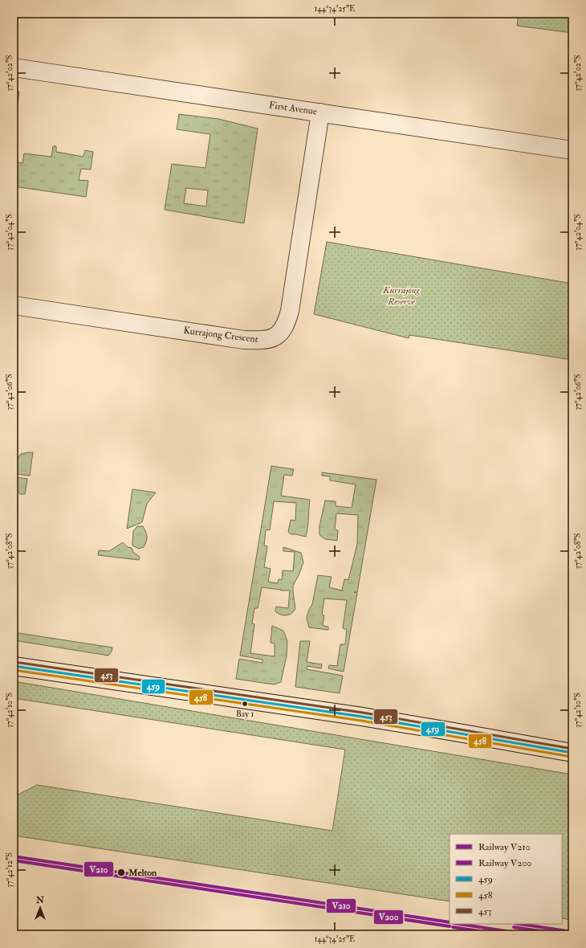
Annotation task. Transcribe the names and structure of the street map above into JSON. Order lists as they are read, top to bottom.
{
  "streets": {
    "street": ["First Avenue", "Kurrajong Crescent"]
  },
  "crossings": [
    ["First Avenue", "Kurrajong Crescent"]
  ],
  "parks": ["Kurrajong Reserve"],
  "places": ["Bay 1", "Melton"],
  "lines": [
    "transit line 453",
    "transit line 459",
    "transit line 458",
    "rail line V210",
    "rail line V200"
  ],
  "legend": [
    "Railway V210",
    "Railway V200",
    "459",
    "458",
    "453"
  ],
  "north": "top",
  "coordinates": [
    "144°34'25\"E",
    "37°42'02\"S",
    "37°42'04\"S",
    "37°42'06\"S",
    "37°42'08\"S",
    "37°42'10\"S",
    "37°42'12\"S"
  ]
}
